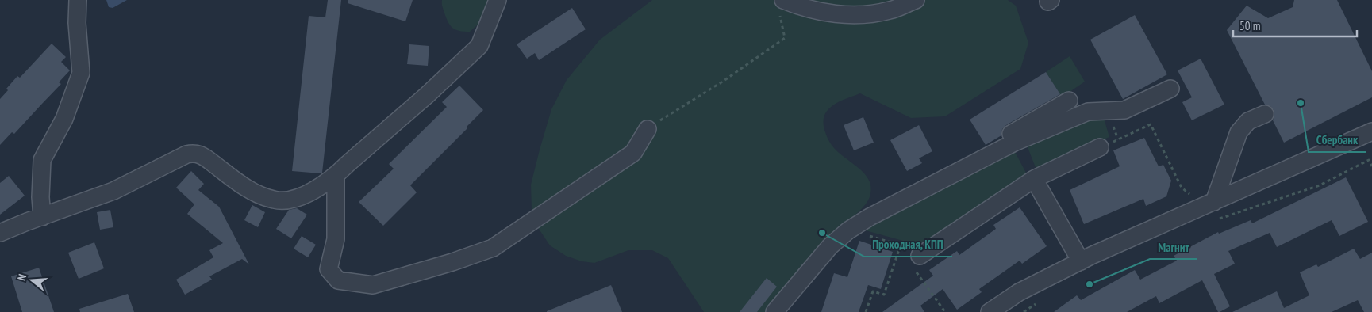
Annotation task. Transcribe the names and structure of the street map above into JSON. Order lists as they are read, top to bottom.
{
  "places": ["Сбербанк", "Проходная, КПП", "Магнит"],
  "scale_bar": "50 m",
  "north": "left"
}
